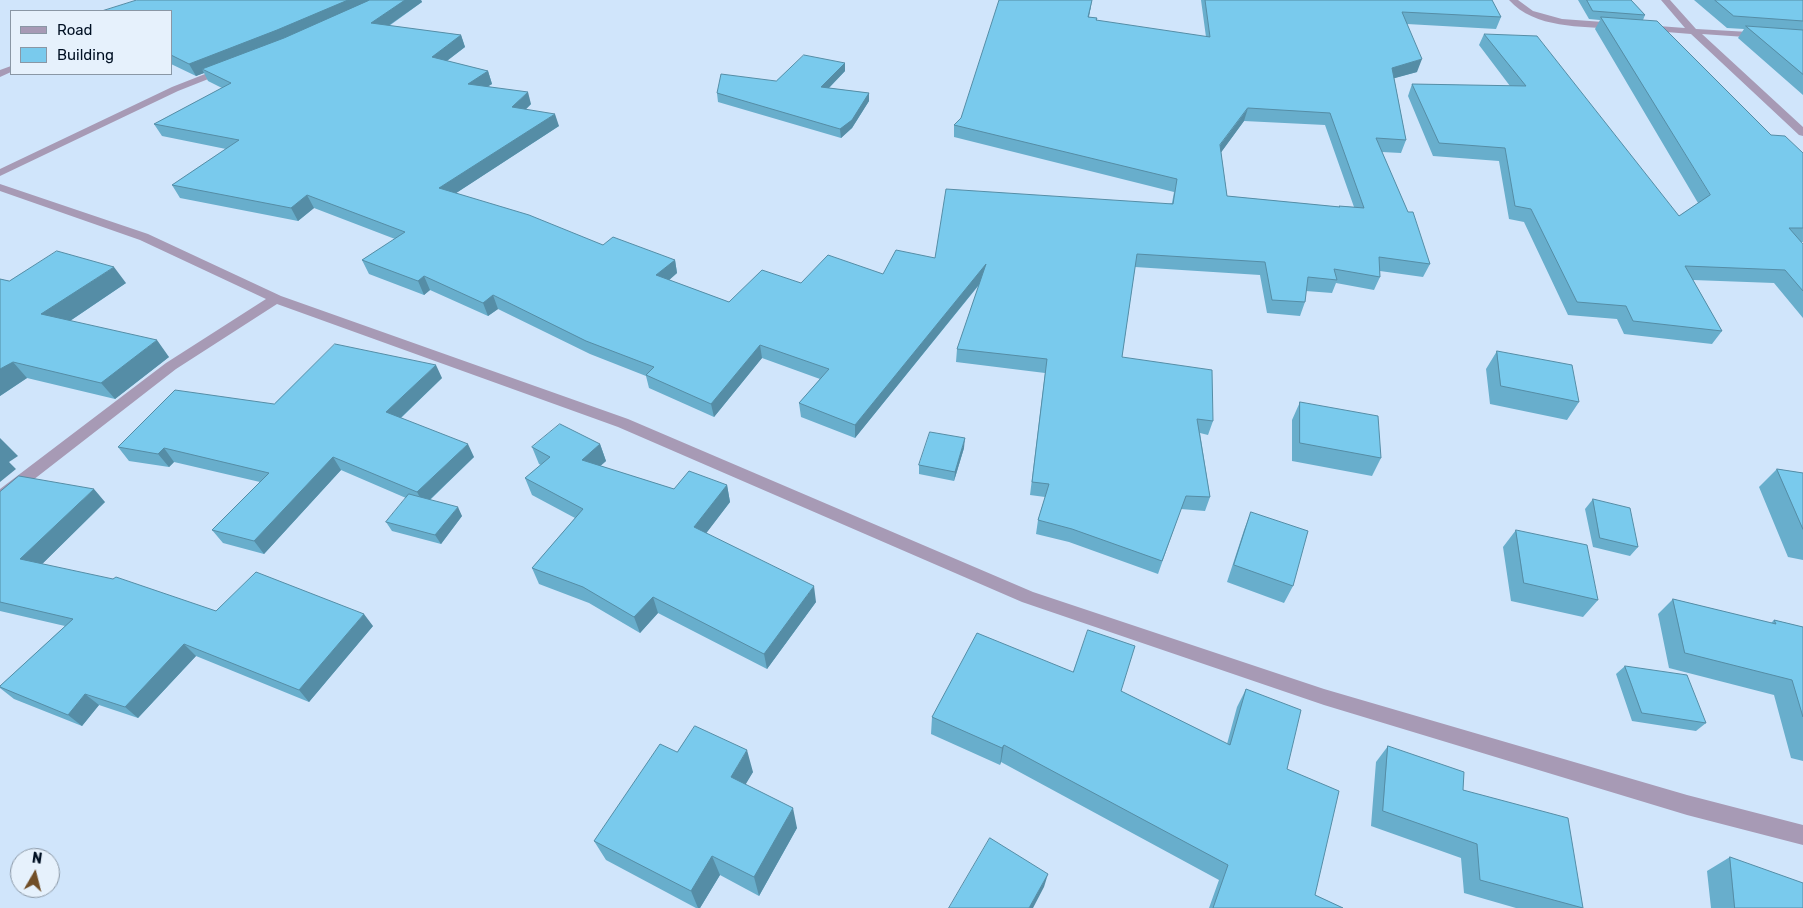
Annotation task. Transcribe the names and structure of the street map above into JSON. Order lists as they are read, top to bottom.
{
  "legend": ["Road", "Building"],
  "north": "top"
}
